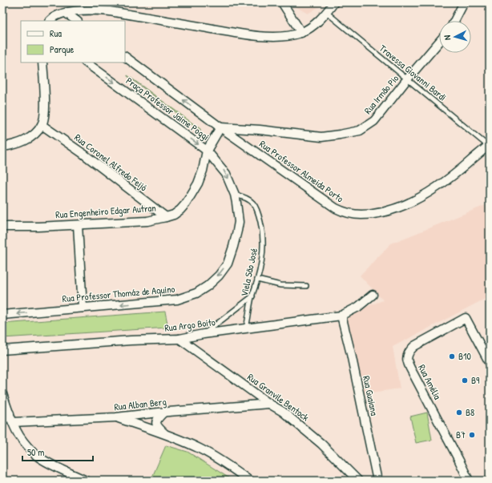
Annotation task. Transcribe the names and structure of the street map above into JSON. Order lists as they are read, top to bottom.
{
  "streets": {
    "street": [
      "Rua Irmão Pio",
      "Praça Professor Jaime Poggi",
      "Rua Coronel Alfredo Feijó",
      "Rua Professor Almeida Porto",
      "Rua Engenheiro Edgar Autran",
      "Rua Professor Thomáz de Aquino",
      "Rua Argo Boito",
      "Rua Amélia",
      "Rua Guaiana",
      "Rua Granvile Bentock",
      "Rua Alban Berg"
    ],
    "lane": ["Travessa Giovanni Bardi", "Viela São José"]
  },
  "crossings": [
    ["Travessa Giovanni Bardi", "Rua Irmão Pio"],
    ["Travessa Giovanni Bardi", "Rua Professor Almeida Porto"],
    ["Rua Irmão Pio", "Praça Professor Jaime Poggi"],
    ["Rua Irmão Pio", "Rua Professor Almeida Porto"],
    ["Praça Professor Jaime Poggi", "Rua Professor Almeida Porto"],
    ["Praça Professor Jaime Poggi", "Rua Engenheiro Edgar Autran"],
    ["Praça Professor Jaime Poggi", "Rua Professor Thomáz de Aquino"],
    ["Rua Coronel Alfredo Feijó", "Rua Engenheiro Edgar Autran"],
    ["Rua Engenheiro Edgar Autran", "Rua Professor Thomáz de Aquino"],
    ["Viela São José", "Rua Professor Thomáz de Aquino"],
    ["Viela São José", "Rua Argo Boito"],
    ["Rua Argo Boito", "Rua Guaiana"],
    ["Rua Argo Boito", "Rua Granvile Bentock"],
    ["Rua Granvile Bentock", "Rua Alban Berg"]
  ],
  "places": [
    "B10",
    "B9",
    "B8",
    "B7"
  ],
  "legend": ["Rua", "Parque"],
  "scale_bar": "50 m",
  "north": "left"
}
